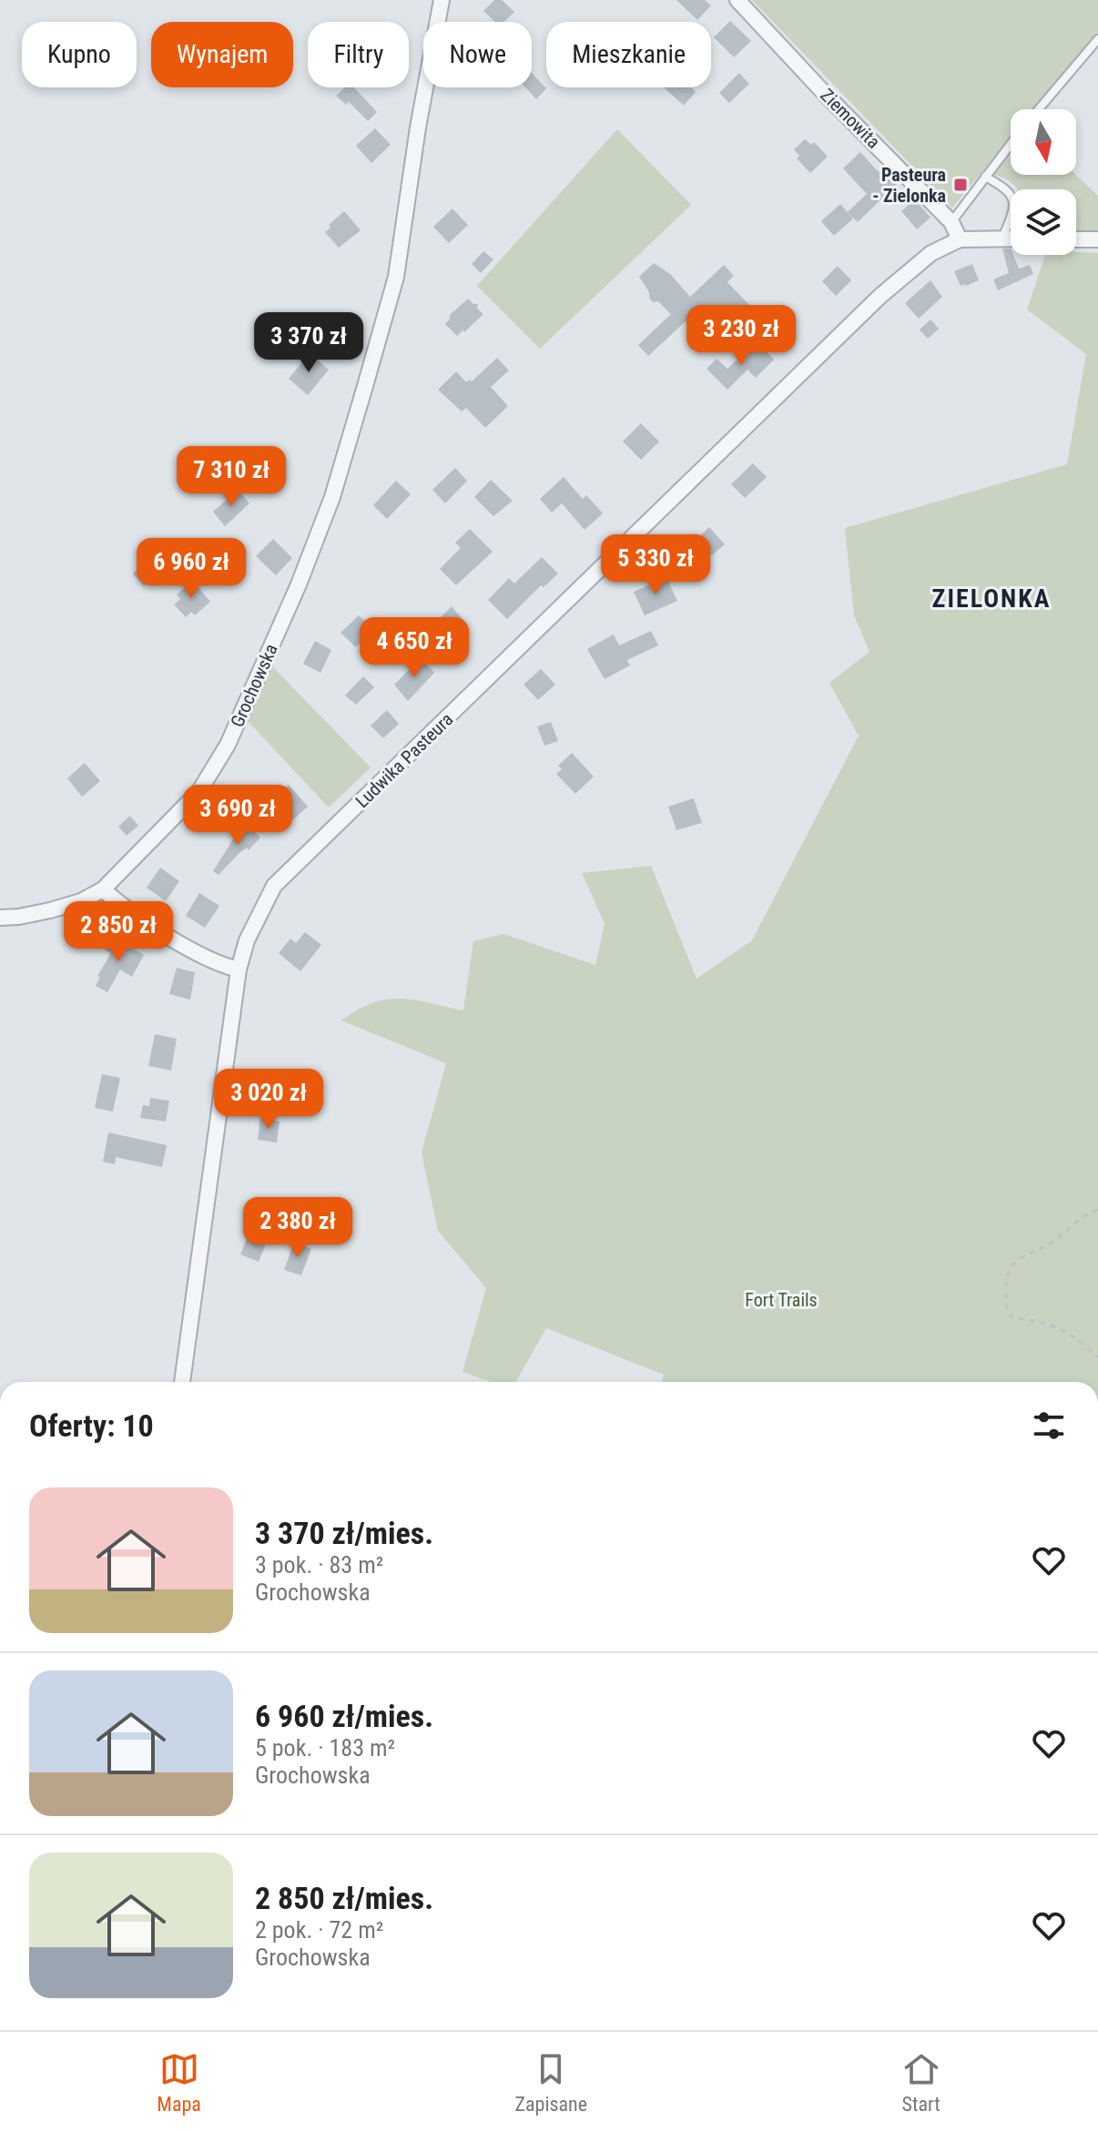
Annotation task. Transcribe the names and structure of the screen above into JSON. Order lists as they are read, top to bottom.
{
  "streets": {
    "street": ["Ziemowita", "Grochowska", "Ludwika Pasteura"]
  },
  "crossings": [
    ["Ziemowita", "Ludwika Pasteura"]
  ],
  "districts": ["ZIELONKA"],
  "parks": ["Fort Trails"],
  "places": {
    "transit": ["Pasteura - Zielonka"]
  },
  "north": "bottom",
  "page": {
    "chip": [
      "Kupno",
      "Wynajem",
      "Filtry",
      "Nowe",
      "Mieszkanie"
    ],
    "price": [
      "3 230 zł",
      "3 370 zł",
      "7 310 zł",
      "5 330 zł",
      "6 960 zł",
      "4 650 zł",
      "3 690 zł",
      "2 850 zł",
      "3 020 zł",
      "2 380 zł"
    ],
    "heading": "Oferty: 10",
    "list": [
      {
        "name": "3 370 zł/mies.",
        "note": "3 pok. · 83 m² · Grochowska"
      },
      {
        "name": "6 960 zł/mies.",
        "note": "5 pok. · 183 m² · Grochowska"
      },
      {
        "name": "2 850 zł/mies.",
        "note": "2 pok. · 72 m² · Grochowska"
      }
    ],
    "tabs": ["Mapa", "Zapisane", "Start"]
  }
}
